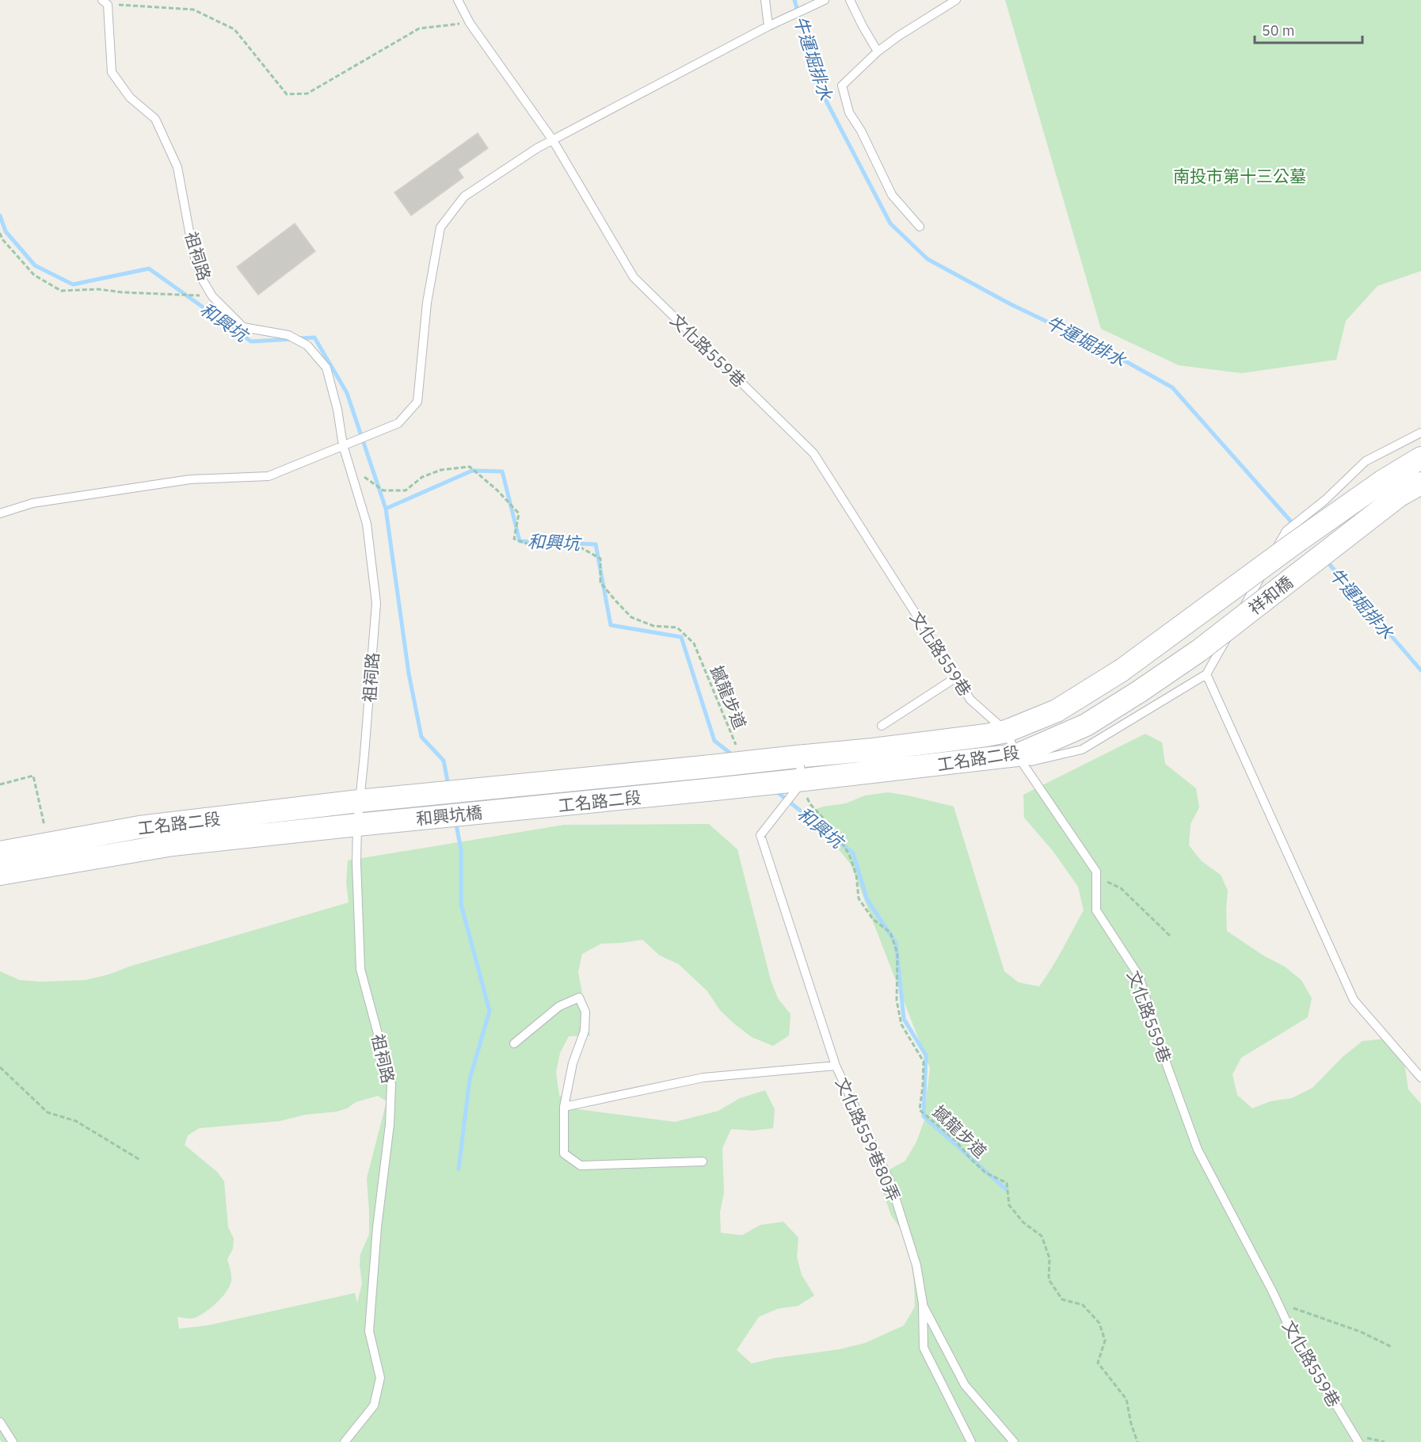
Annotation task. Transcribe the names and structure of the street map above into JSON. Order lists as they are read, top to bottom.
{
  "streets": {
    "main road": ["祥和橋", "工名路二段", "和興坑橋"],
    "lane": ["祖祠路", "文化路559巷", "文化路559巷80弄"],
    "path": ["撼龍步道"]
  },
  "crossings": [
    ["祖祠路", "撼龍步道"],
    ["祖祠路", "工名路二段"],
    ["祖祠路", "和興坑橋"],
    ["文化路559巷", "工名路二段"],
    ["祥和橋", "工名路二段"],
    ["撼龍步道", "工名路二段"],
    ["撼龍步道", "文化路559巷80弄"],
    ["工名路二段", "和興坑橋"],
    ["工名路二段", "文化路559巷80弄"]
  ],
  "water": ["牛運堀排水", "和興坑"],
  "parks": ["南投市第十三公墓"],
  "scale_bar": "50 m"
}
